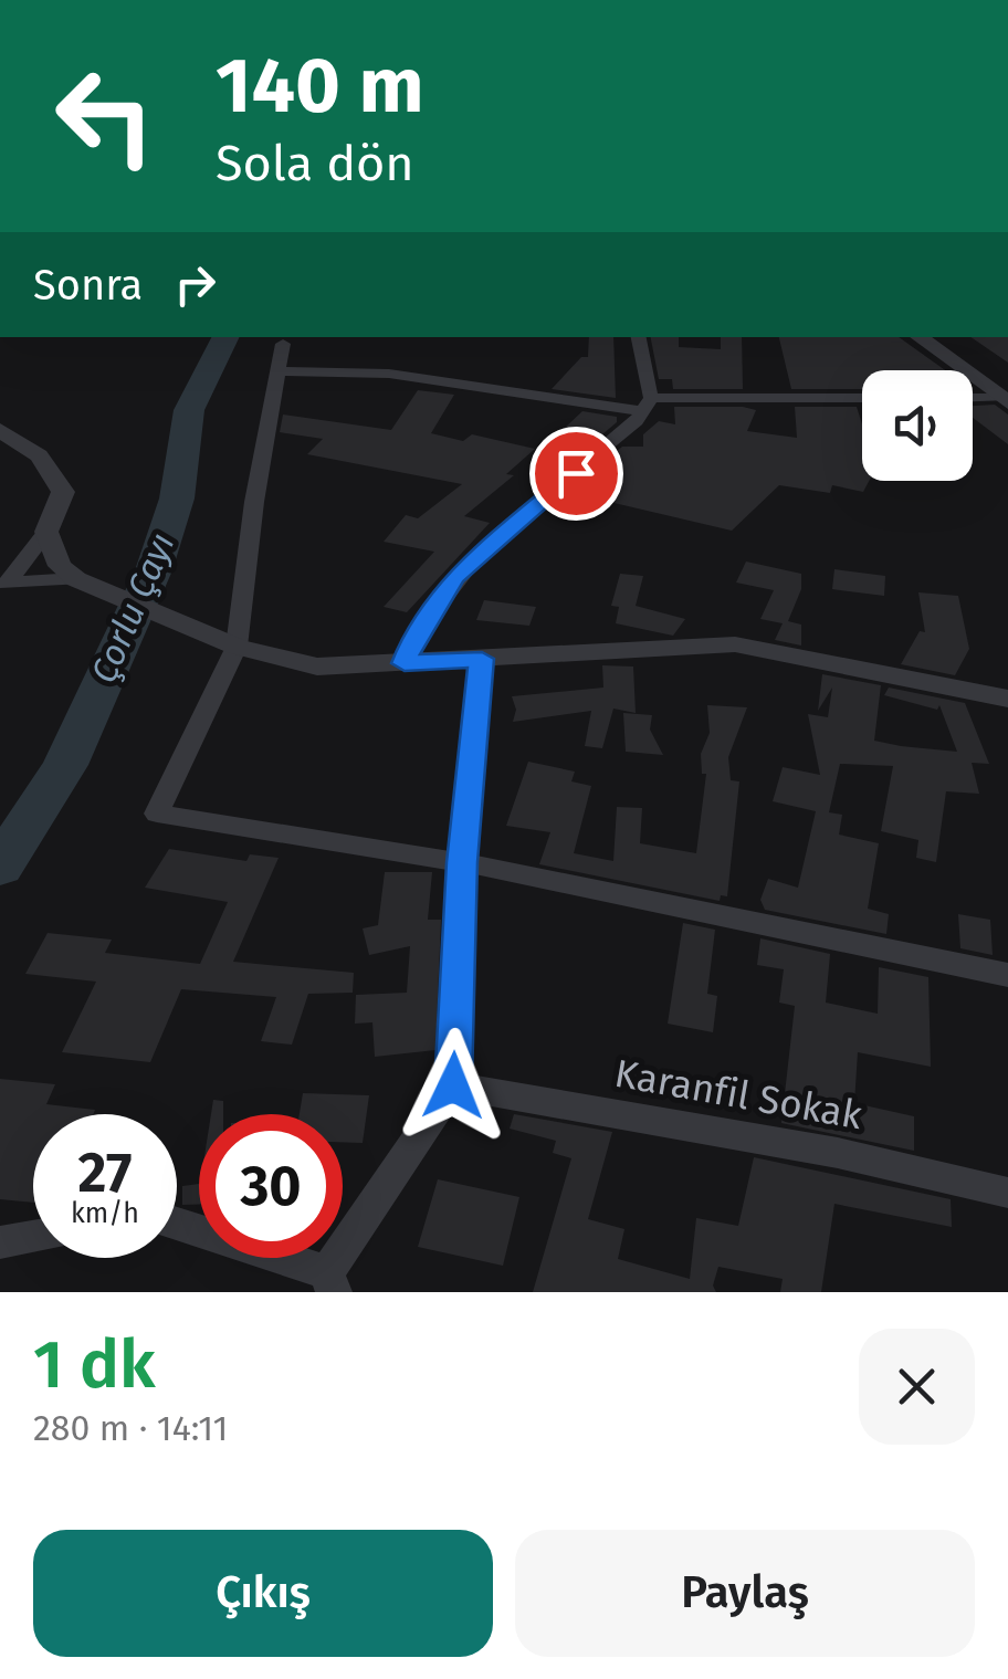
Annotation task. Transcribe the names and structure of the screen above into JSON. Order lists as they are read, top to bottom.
{
  "streets": {
    "street": ["Karanfil Sokak"]
  },
  "water": ["Çorlu Çayı"],
  "page": {
    "turn": ["140 m", "Sola dön"],
    "then": "Sonra",
    "speed": "27 km/h",
    "limit": "30",
    "heading": ["1 dk", "280 m · 14:11"],
    "buttons": ["Çıkış", "Paylaş"]
  }
}
